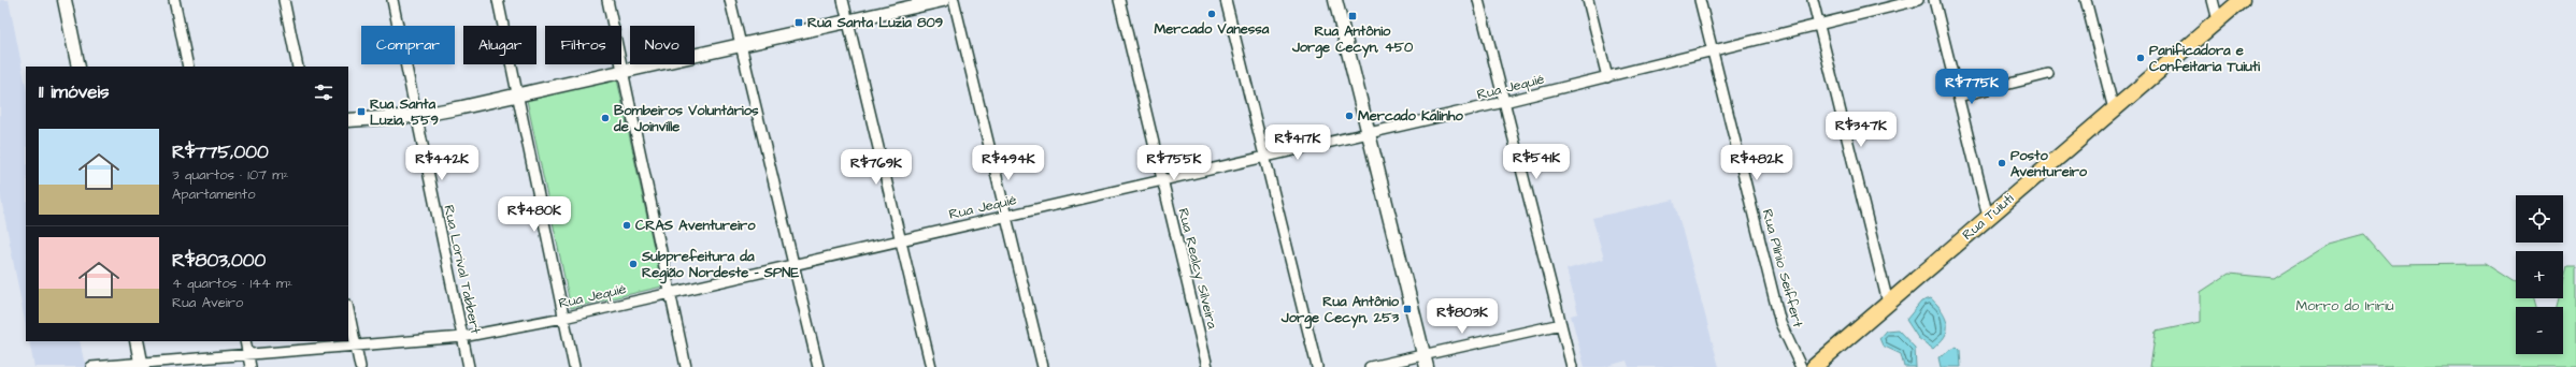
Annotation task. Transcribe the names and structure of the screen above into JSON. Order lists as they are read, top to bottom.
{
  "streets": {
    "main road": ["Rua Tuiuti"],
    "street": [
      "Rua Jequié",
      "Rua Realcy Silveira",
      "Rua Plínio Seiffert",
      "Rua Lorival Tabbert"
    ]
  },
  "crossings": [
    ["Rua Jequié", "Rua Realcy Silveira"],
    ["Rua Jequié", "Rua Plínio Seiffert"],
    ["Rua Jequié", "Rua Lorival Tabbert"]
  ],
  "parks": ["Morro do Iririú"],
  "places": {
    "other": [
      "Mercado Vanessa",
      "Panificadora e Confeitaria Tuiuti",
      "Mercado Kalinho",
      "Bombeiros Voluntários de Joinville",
      "Posto Aventureiro",
      "CRAS Aventureiro",
      "Subprefeitura da Região Nordeste - SPNE"
    ],
    "transit": [
      "Rua Antônio Jorge Cecyn, 450",
      "Rua Santa Luzia 809",
      "Rua Santa Luzia, 559",
      "Rua Antônio Jorge Cecyn, 253"
    ]
  },
  "page": {
    "chip": [
      "Comprar",
      "Alugar",
      "Filtros",
      "Novo"
    ],
    "heading": "11 imóveis",
    "price": [
      "R$775K",
      "R$347K",
      "R$417K",
      "R$541K",
      "R$442K",
      "R$494K",
      "R$755K",
      "R$482K",
      "R$769K",
      "R$480K",
      "R$803K"
    ],
    "list": [
      {
        "name": "R$775,000",
        "note": "3 quartos · 107 m² · Apartamento"
      },
      {
        "name": "R$803,000",
        "note": "4 quartos · 144 m² · Rua Aveiro"
      }
    ],
    "map_buttons": ["+", "−"]
  }
}
